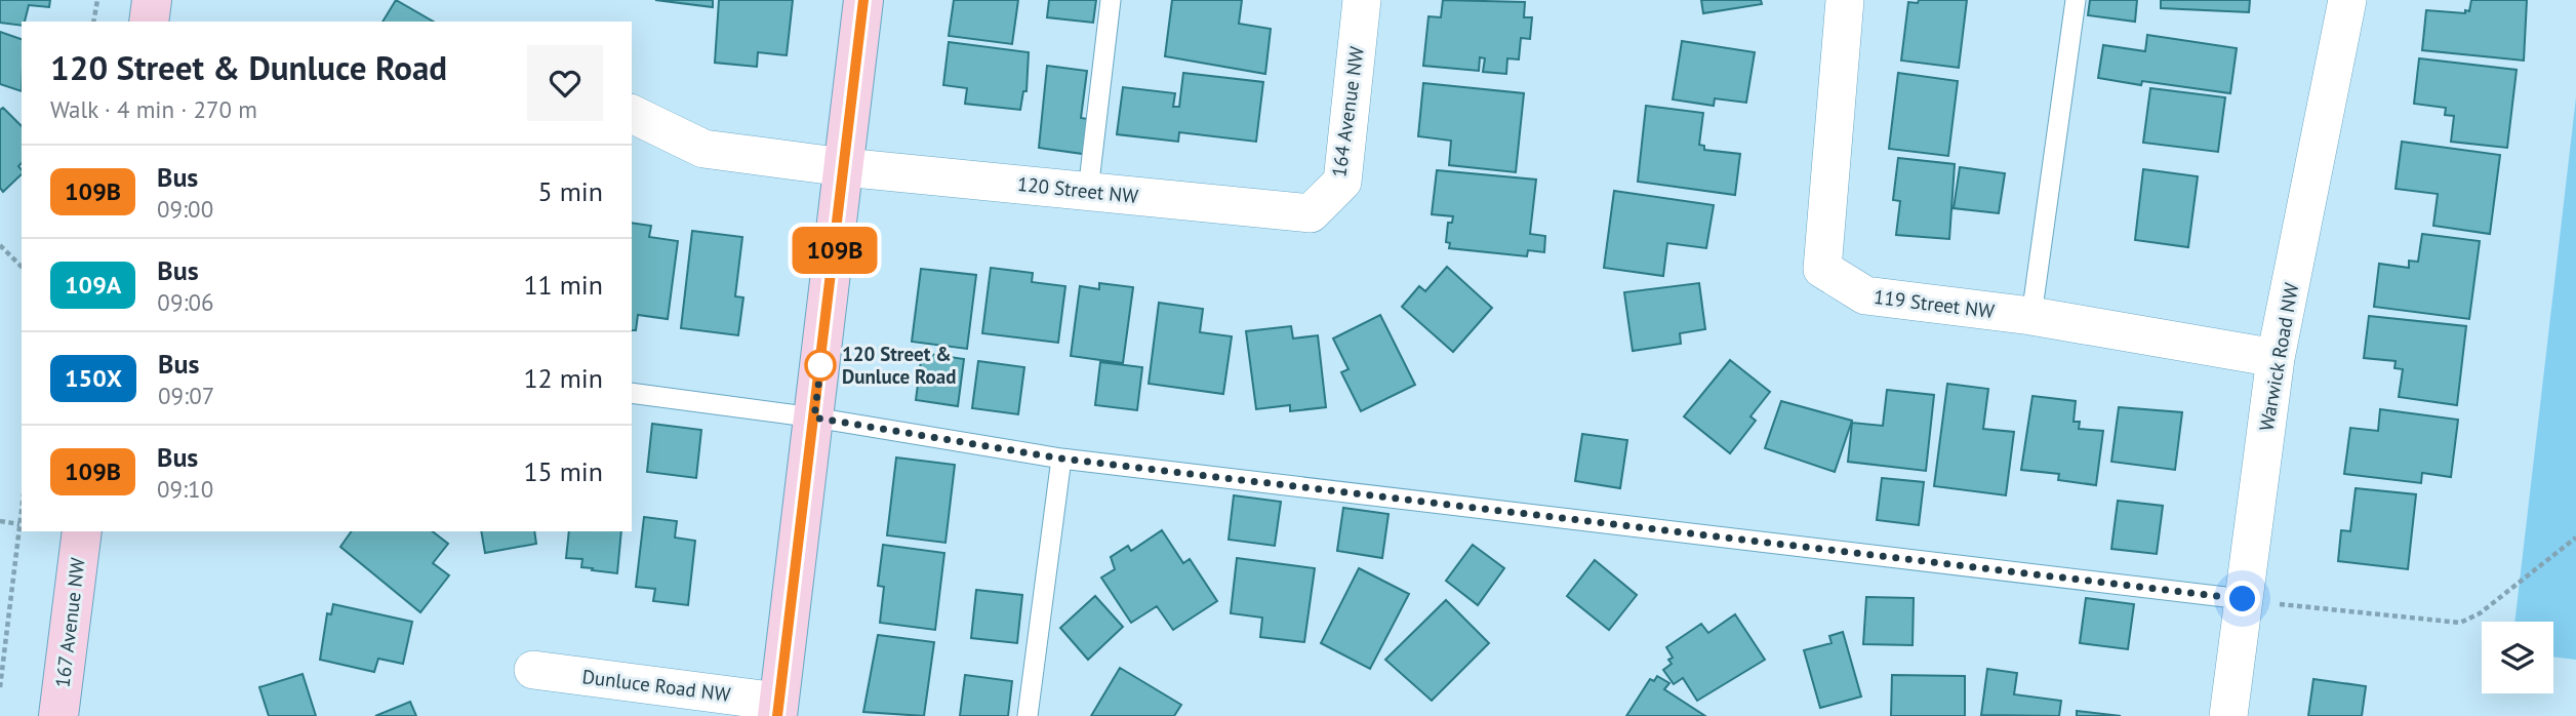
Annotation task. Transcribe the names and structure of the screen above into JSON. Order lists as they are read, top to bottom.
{
  "streets": {
    "street": [
      "164 Avenue NW",
      "120 Street NW",
      "119 Street NW",
      "Warwick Road NW",
      "167 Avenue NW",
      "Dunluce Road NW"
    ]
  },
  "crossings": [
    ["164 Avenue NW", "120 Street NW"],
    ["120 Street NW", "Dunluce Road NW"],
    ["119 Street NW", "Warwick Road NW"]
  ],
  "places": ["120 Street & Dunluce Road"],
  "lines": ["bus line 109B"],
  "page": {
    "on_map": "109B",
    "heading": ["120 Street & Dunluce Road", "Walk · 4 min · 270 m"],
    "list": [
      {
        "mark": "109B",
        "name": "Bus",
        "note": "09:00",
        "value": "5 min"
      },
      {
        "mark": "109A",
        "name": "Bus",
        "note": "09:06",
        "value": "11 min"
      },
      {
        "mark": "150X",
        "name": "Bus",
        "note": "09:07",
        "value": "12 min"
      },
      {
        "mark": "109B",
        "name": "Bus",
        "note": "09:10",
        "value": "15 min"
      }
    ]
  }
}
